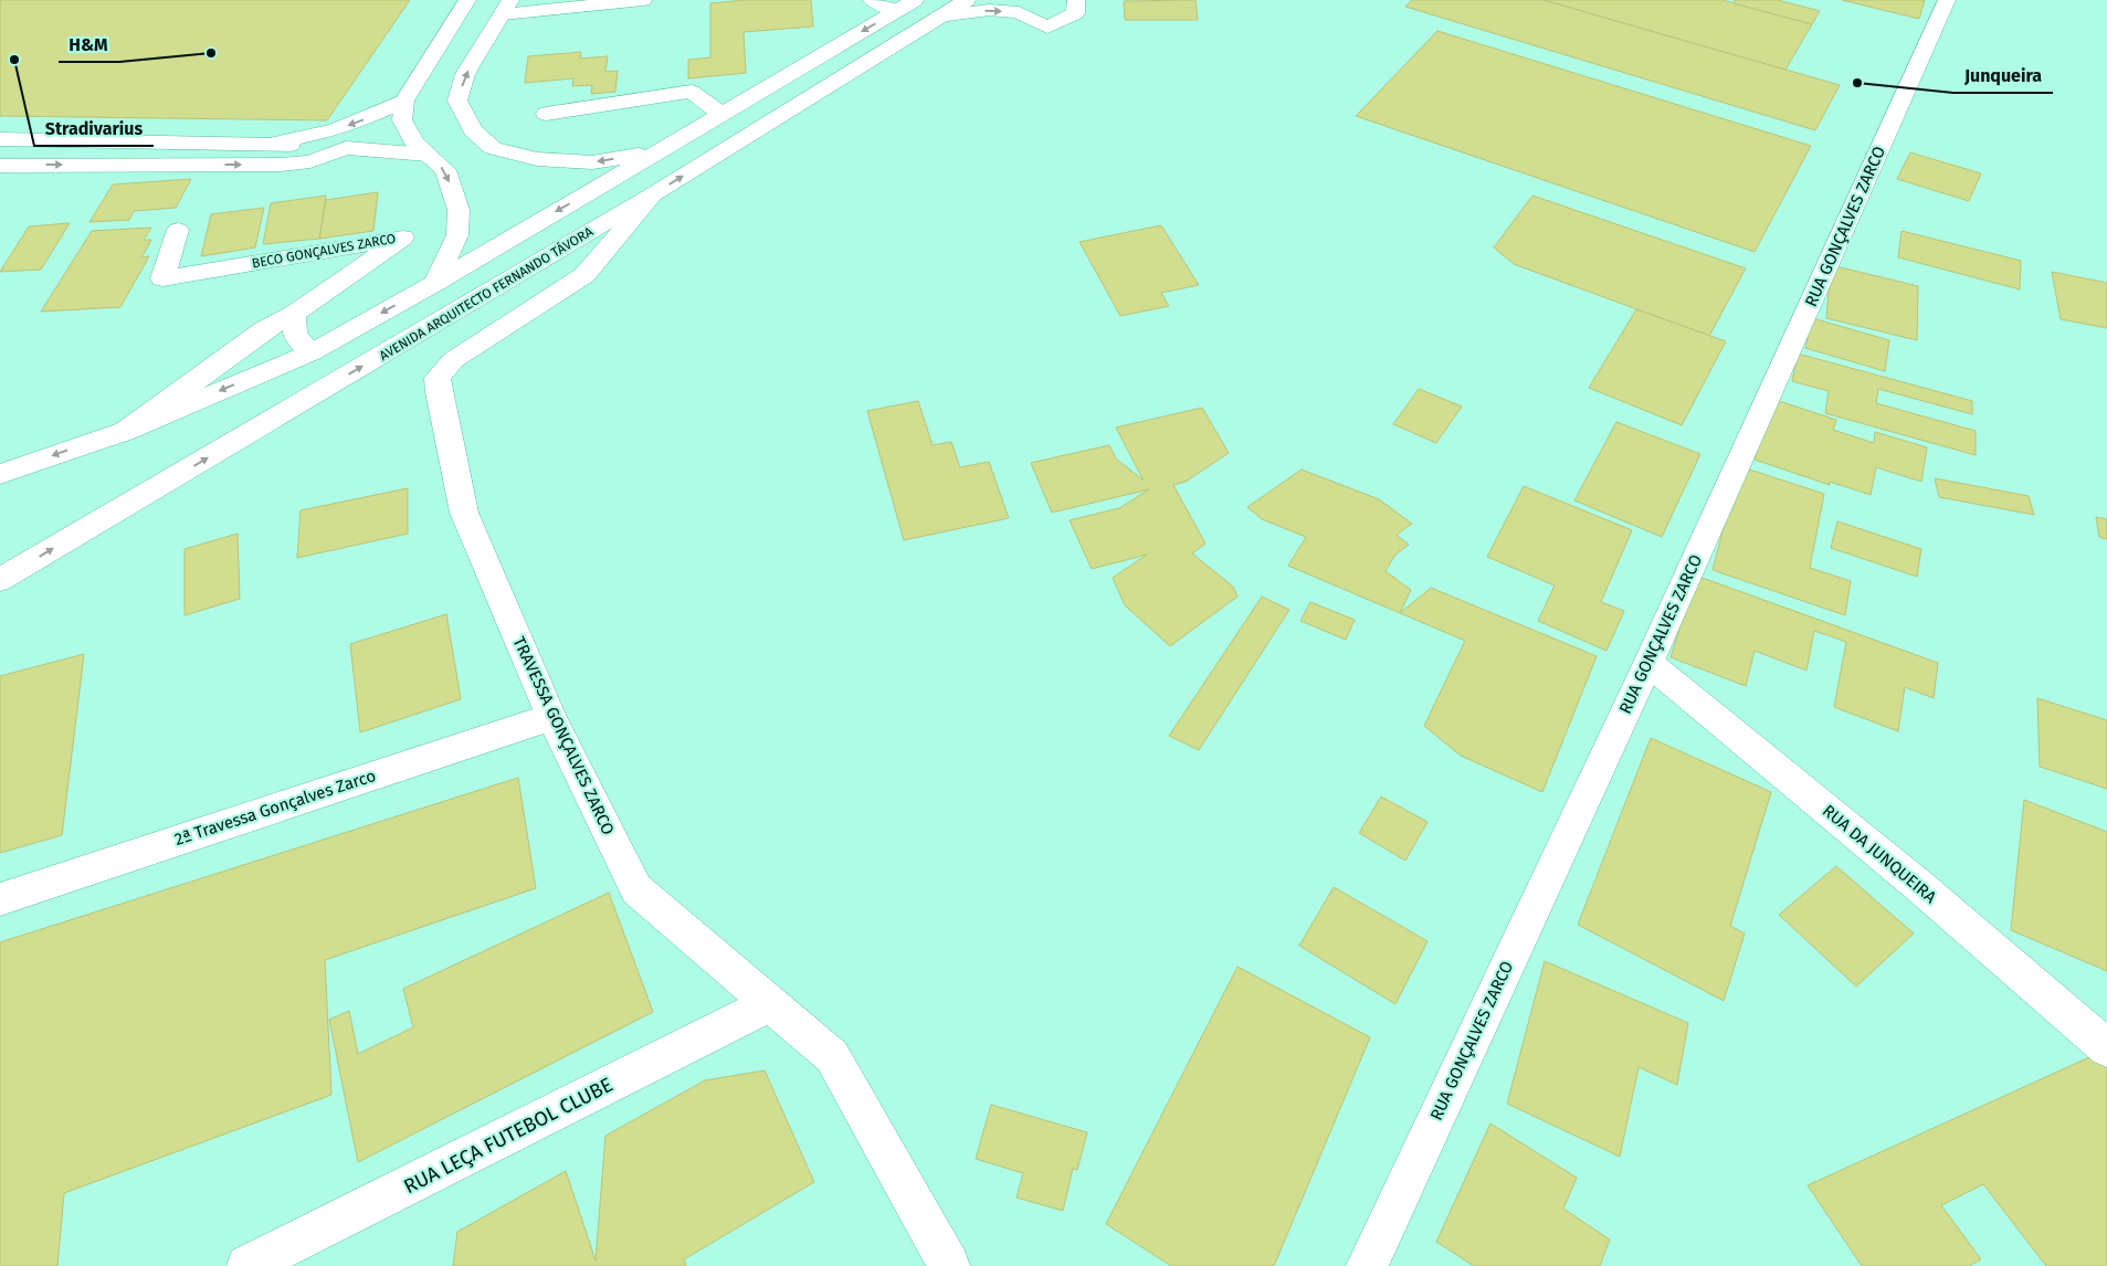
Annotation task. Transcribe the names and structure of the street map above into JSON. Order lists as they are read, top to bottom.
{
  "streets": {
    "street": [
      "RUA GONÇALVES ZARCO",
      "BECO GONÇALVES ZARCO",
      "AVENIDA ARQUITECTO FERNANDO TÁVORA",
      "TRAVESSA GONÇALVES ZARCO",
      "2ª Travessa Gonçalves Zarco",
      "RUA DA JUNQUEIRA",
      "RUA LEÇA FUTEBOL CLUBE"
    ]
  },
  "crossings": [
    ["RUA GONÇALVES ZARCO", "RUA DA JUNQUEIRA"],
    ["AVENIDA ARQUITECTO FERNANDO TÁVORA", "TRAVESSA GONÇALVES ZARCO"],
    ["TRAVESSA GONÇALVES ZARCO", "2ª Travessa Gonçalves Zarco"],
    ["TRAVESSA GONÇALVES ZARCO", "RUA LEÇA FUTEBOL CLUBE"]
  ],
  "places": ["H&M", "Stradivarius", "Junqueira"]
}
